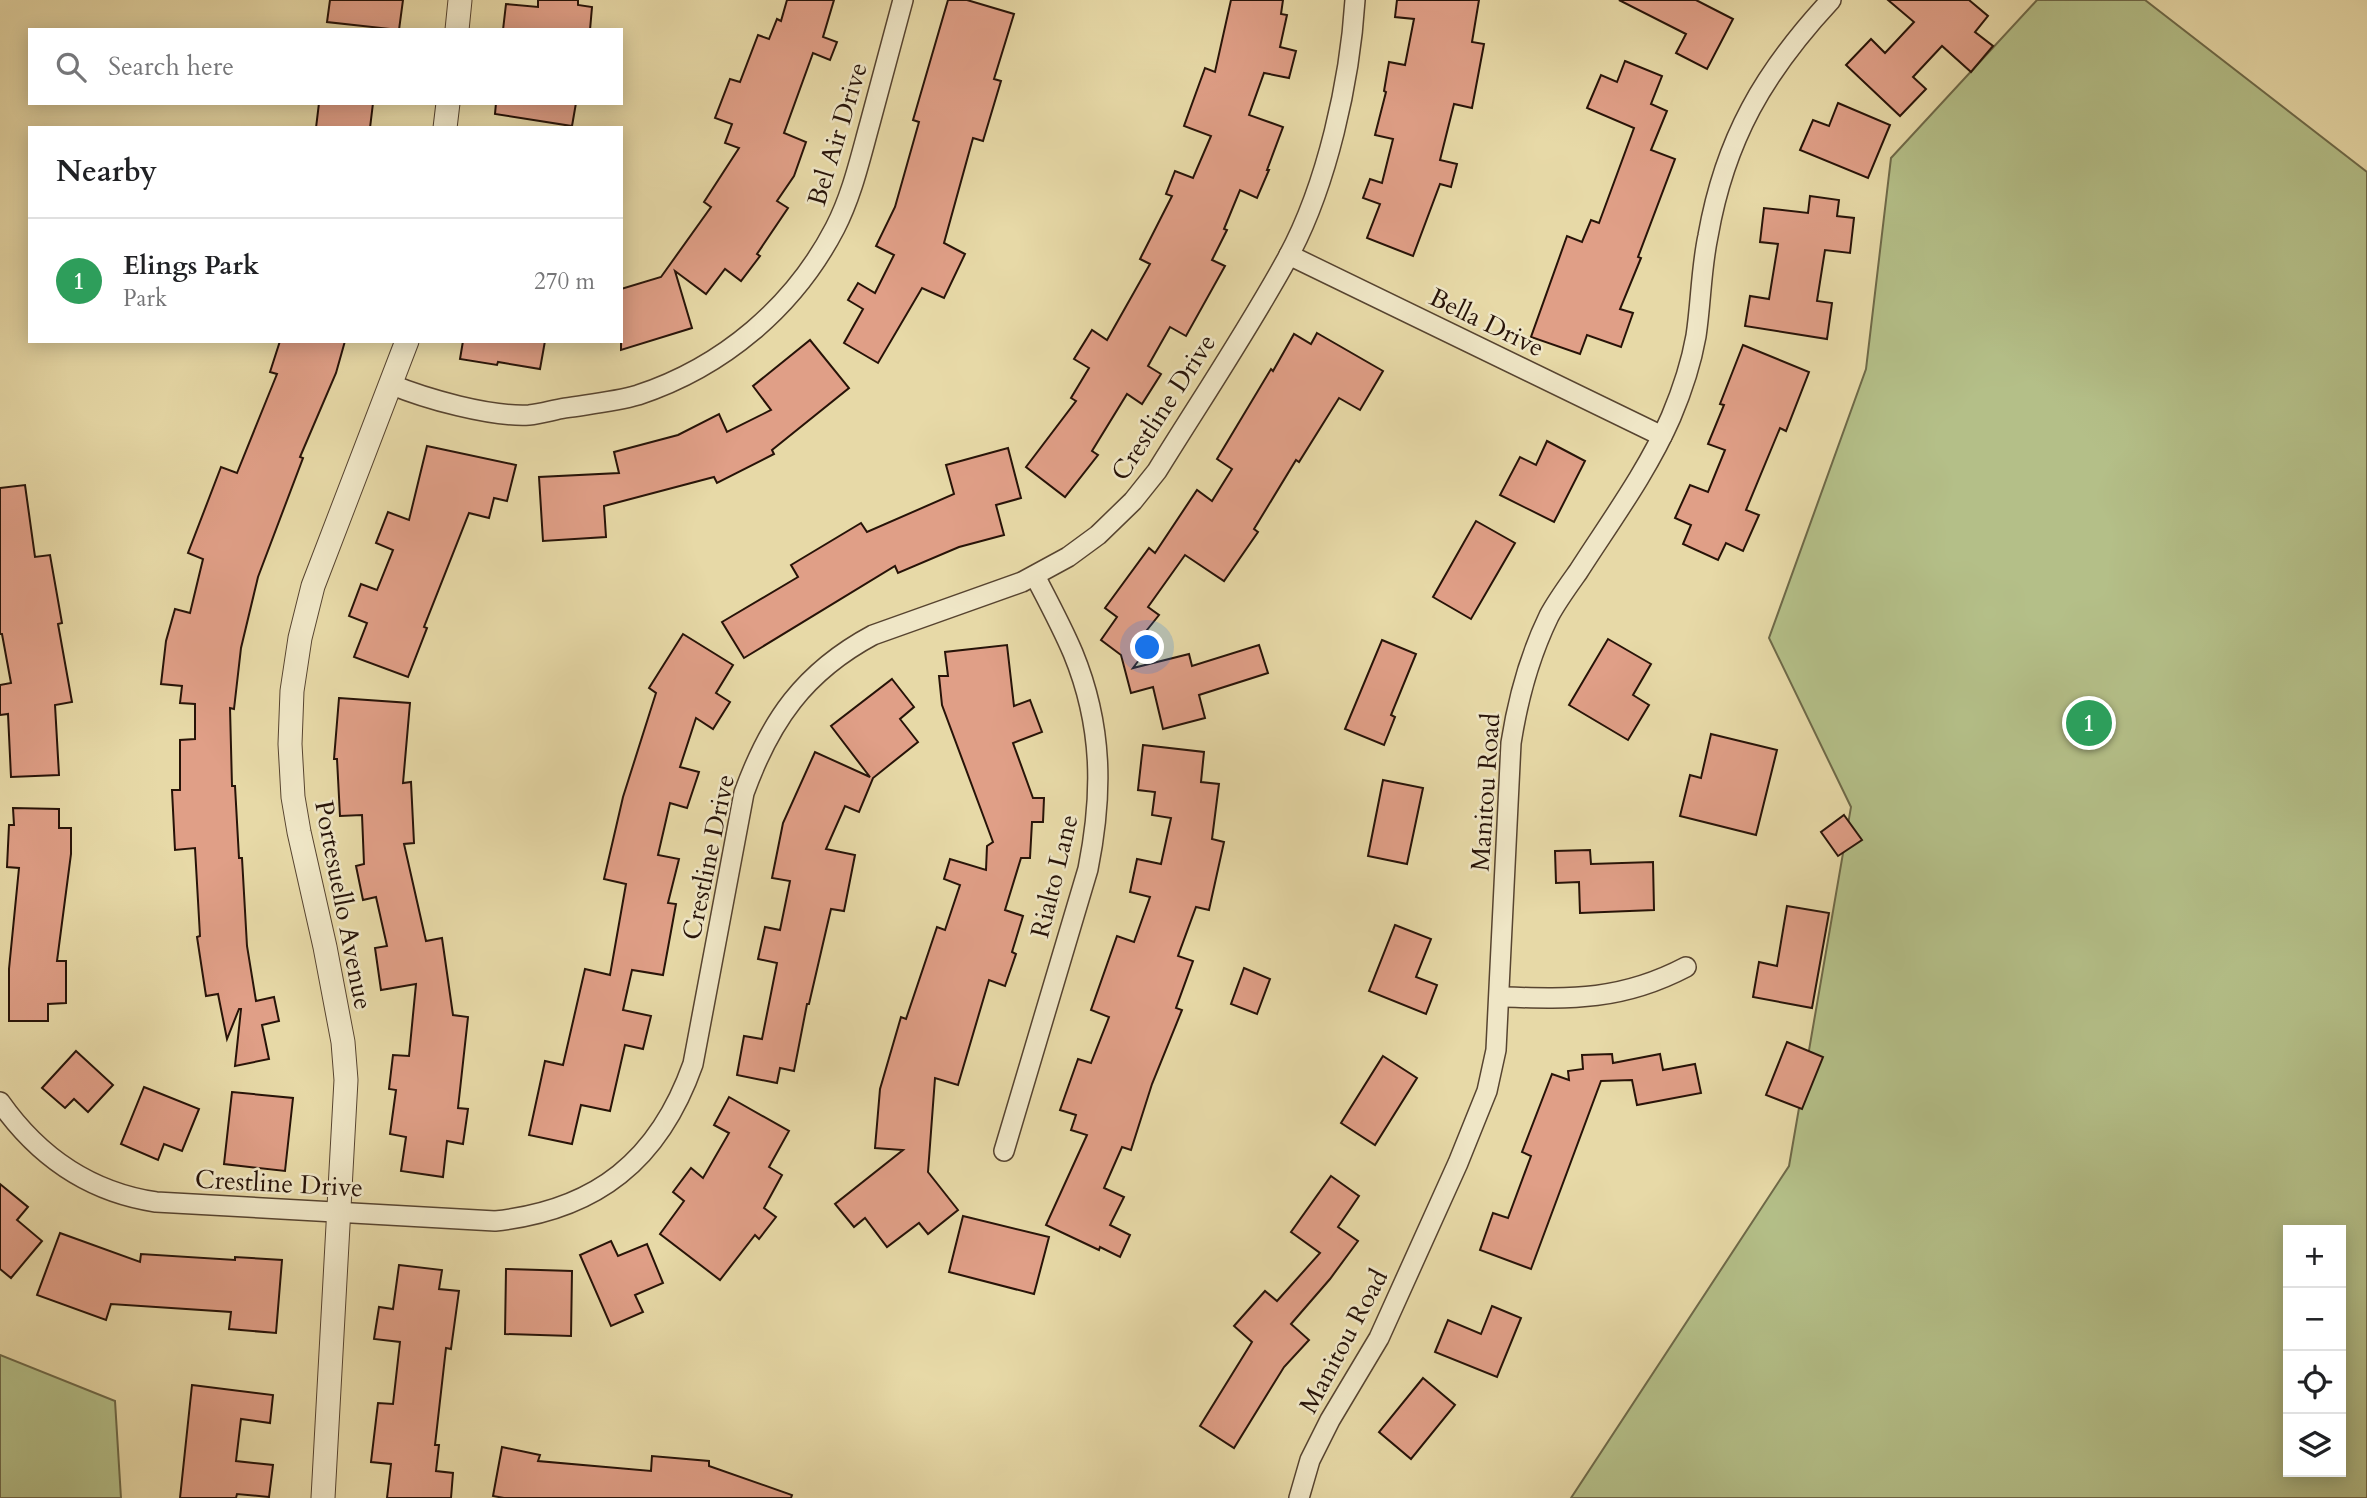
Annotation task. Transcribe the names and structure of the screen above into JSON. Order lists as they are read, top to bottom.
{
  "streets": {
    "street": [
      "Bel Air Drive",
      "Bella Drive",
      "Crestline Drive",
      "Manitou Road",
      "Rialto Lane",
      "Portesuello Avenue"
    ]
  },
  "crossings": [
    ["Bel Air Drive", "Portesuello Avenue"],
    ["Bella Drive", "Crestline Drive"],
    ["Bella Drive", "Manitou Road"],
    ["Crestline Drive", "Rialto Lane"],
    ["Crestline Drive", "Portesuello Avenue"]
  ],
  "page": {
    "search": "Search here",
    "heading": "Nearby",
    "list": [
      {
        "mark": "1",
        "name": "Elings Park",
        "note": "Park",
        "value": "270 m"
      }
    ],
    "pins": "1",
    "map_buttons": ["+", "−"]
  }
}
